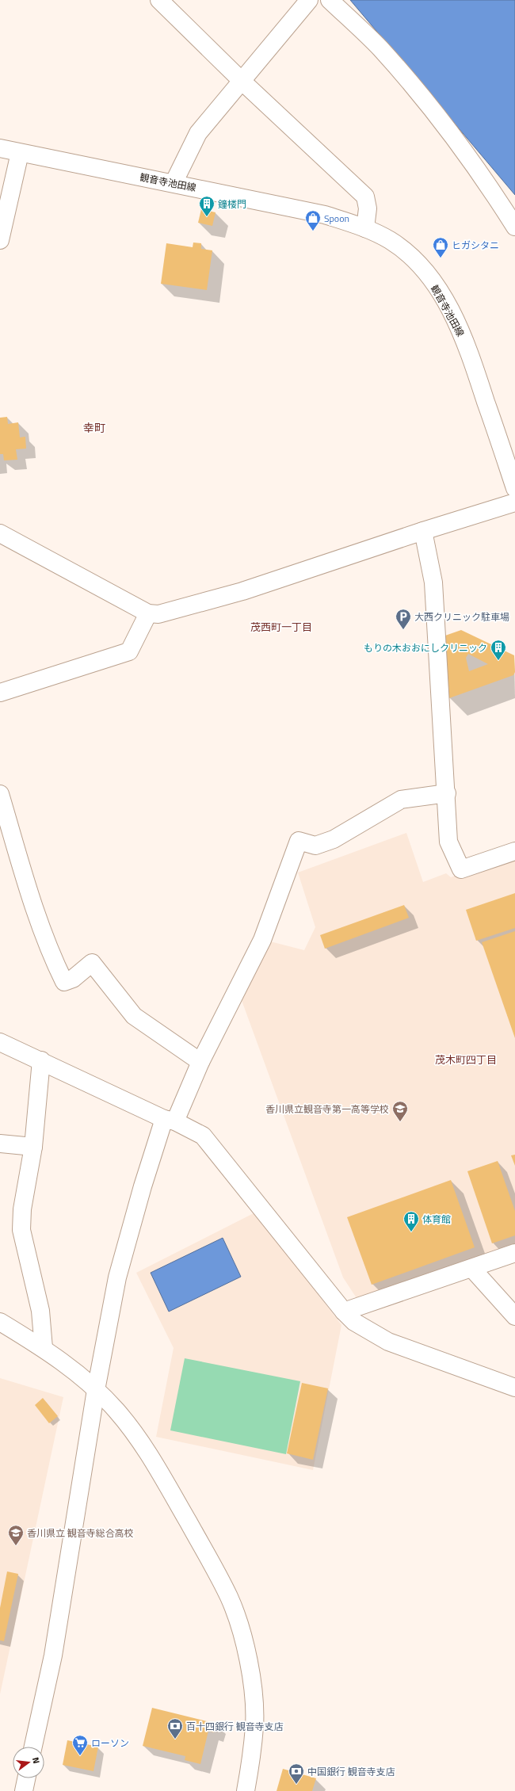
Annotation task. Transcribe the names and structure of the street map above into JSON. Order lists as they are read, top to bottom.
{
  "streets": {
    "street": ["観音寺池田線"]
  },
  "districts": ["幸町", "茂西町一丁目", "茂木町四丁目"],
  "places": {
    "building": ["鐘楼門", "もりの木おおにしクリニック", "体育館"],
    "shop": ["Spoon", "ヒガシタニ"],
    "parking": ["大西クリニック駐車場"],
    "school or university": ["香川県立観音寺第一高等学校", "香川県立 観音寺総合高校"],
    "bank": ["百十四銀行 観音寺支店", "中国銀行 観音寺支店"],
    "supermarket": ["ローソン"]
  },
  "north": "right"
}
